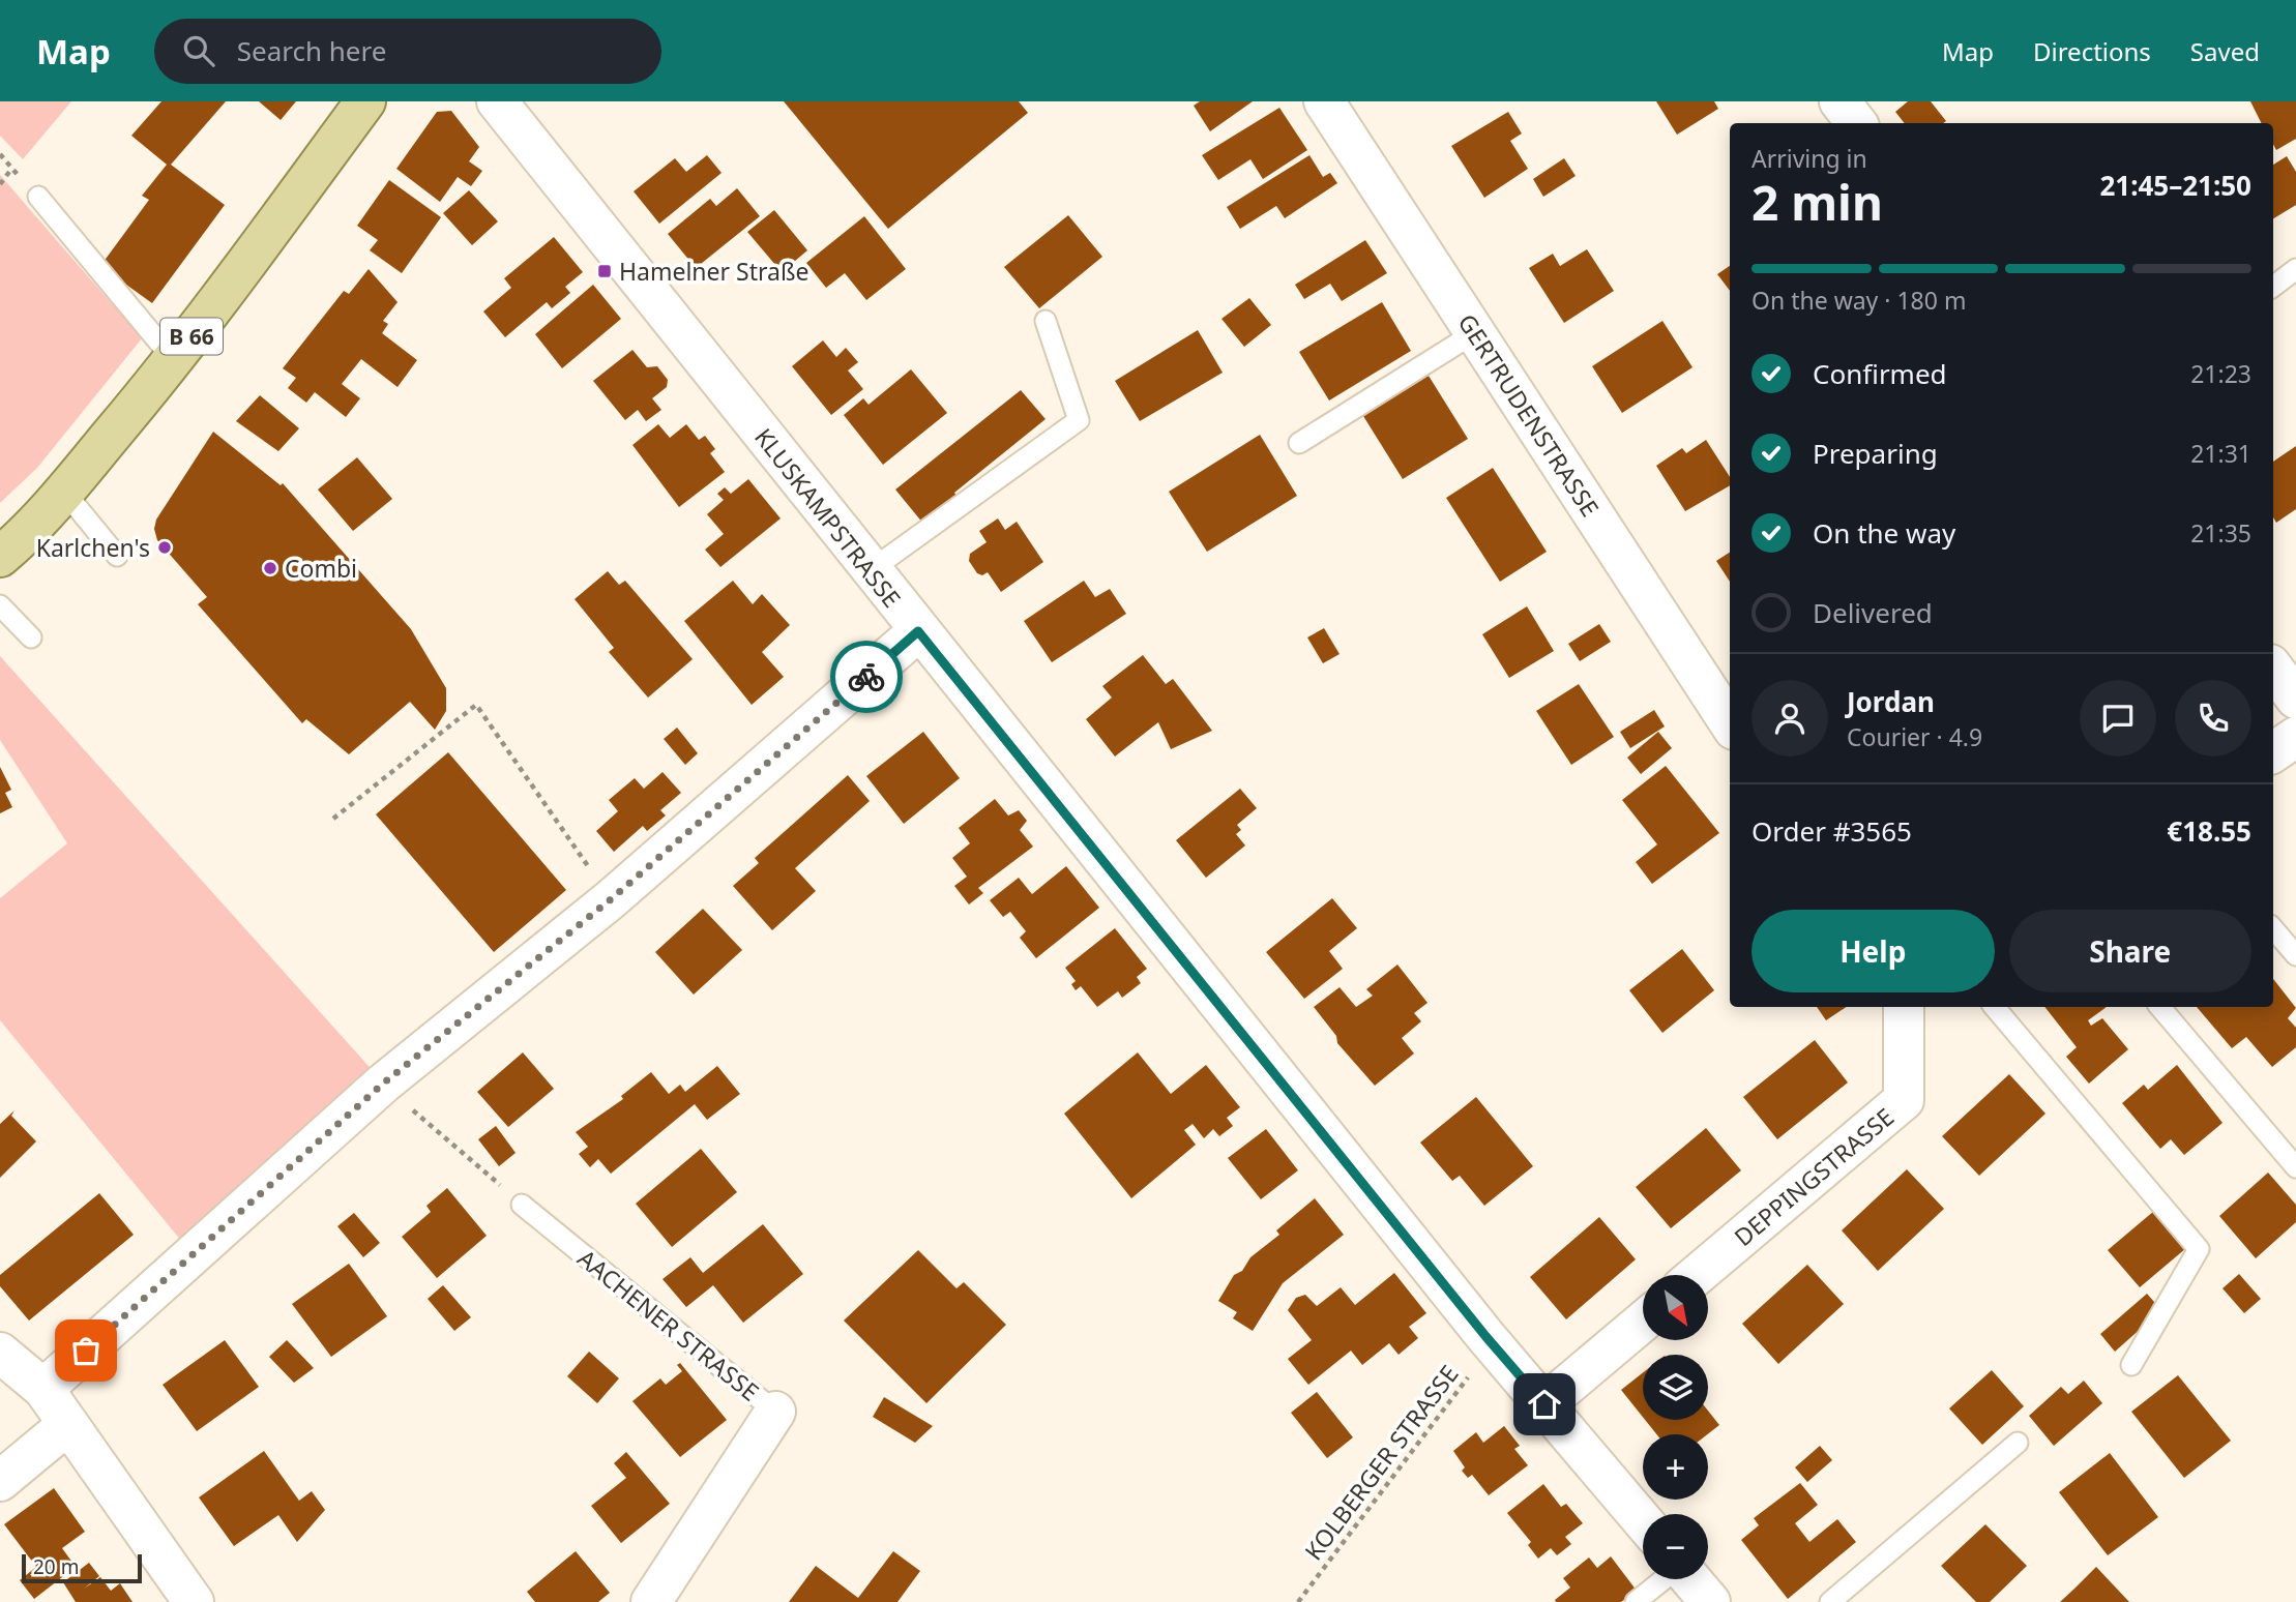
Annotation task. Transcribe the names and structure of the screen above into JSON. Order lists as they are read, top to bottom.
{
  "streets": {
    "main road": ["B 66"],
    "street": [
      "GERTRUDENSTRASSE",
      "KLUSKAMPSTRASSE",
      "DEPPINGSTRASSE",
      "AACHENER STRASSE"
    ],
    "path": ["KOLBERGER STRASSE"]
  },
  "crossings": [
    ["KLUSKAMPSTRASSE", "KOLBERGER STRASSE"]
  ],
  "places": {
    "transit": ["Hamelner Straße"],
    "other": ["Karlchen's", "Combi"]
  },
  "scale_bar": "20 m",
  "north": "bottom right",
  "page": {
    "header": "Map",
    "search": "Search here",
    "nav": ["Map", "Directions", "Saved"],
    "heading": ["2 min", "Arriving in", "21:45–21:50"],
    "panel": [
      "Jordan",
      "Courier · 4.9",
      "Order #3565",
      "€18.55"
    ],
    "bar": "On the way · 180 m",
    "list": [
      ["Confirmed", "21:23"],
      ["Preparing", "21:31"],
      ["On the way", "21:35"],
      "Delivered"
    ],
    "buttons": ["Help", "Share"],
    "map_buttons": ["+", "−"],
    "scale": "20 m"
  }
}
